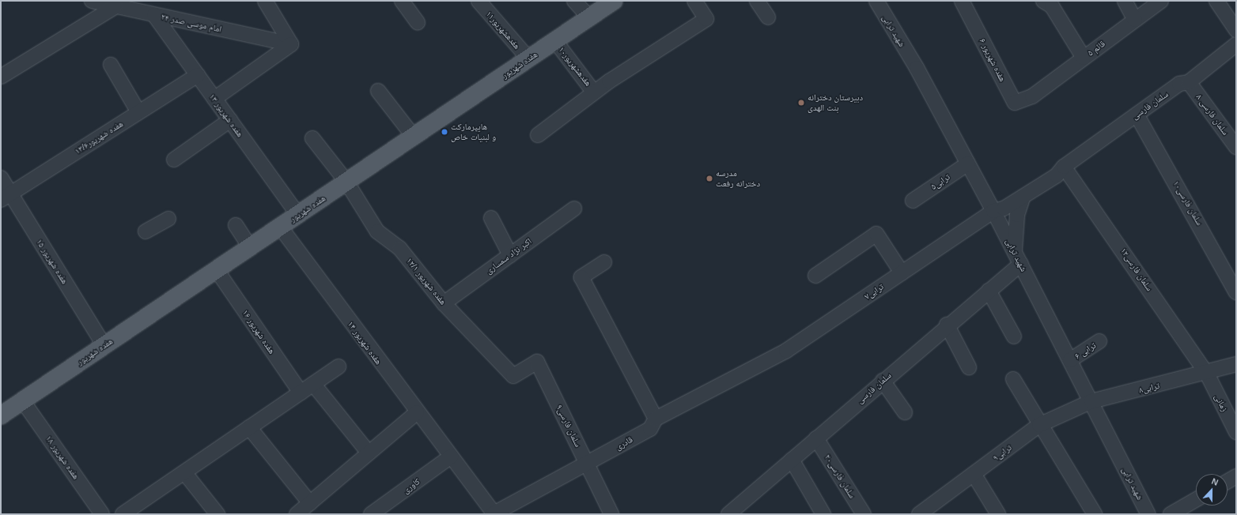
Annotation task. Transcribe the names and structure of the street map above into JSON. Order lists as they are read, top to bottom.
{
  "streets": {
    "main road": ["هفده شهریور"],
    "street": [
      "امام موسی صدر ۲۴",
      "هفدهشهریور۱۱",
      "شهید ترابی",
      "قائم ۵",
      "هفده شهریور ۶",
      "هفدهشهریور۱۰",
      "سلمان فارسی",
      "سلمان فارسی ۸",
      "هفده شهریور ۱۳",
      "هفده شهریور۱۳/۶",
      "ترابی۵",
      "سلمان فارسی۱۰",
      "اکبر نژاد سمساری",
      "هفده شهریور ۱۵",
      "سلمان فارسی۱۲",
      "هفده شهریور ۱۲/۱",
      "ترابی۷",
      "هفده شهریور ۱۶",
      "هفده شهریور ۱۴",
      "ترابی ۶",
      "ترابی۸",
      "زمانی",
      "سلمان فارسی۹",
      "قادری",
      "ترابی۹",
      "هفده شهریور ۱۸",
      "سلمان فارسی۲۰",
      "کاوری"
    ]
  },
  "crossings": [
    ["امام موسی صدر ۲۴", "هفده شهریور ۱۳"],
    ["هفدهشهریور۱۱", "هفده شهریور"],
    ["شهید ترابی", "سلمان فارسی"],
    ["شهید ترابی", "ترابی۵"],
    ["شهید ترابی", "ترابی۷"],
    ["شهید ترابی", "ترابی ۶"],
    ["شهید ترابی", "ترابی۸"],
    ["شهید ترابی", "ترابی۹"],
    ["قائم ۵", "هفده شهریور ۶"],
    ["هفده شهریور", "هفدهشهریور۱۰"],
    ["هفده شهریور", "هفده شهریور ۱۳"],
    ["هفده شهریور", "هفده شهریور ۱۵"],
    ["هفده شهریور", "هفده شهریور ۱۲/۱"],
    ["هفده شهریور", "هفده شهریور ۱۶"],
    ["هفده شهریور", "هفده شهریور ۱۴"],
    ["هفده شهریور", "هفده شهریور ۱۸"],
    ["سلمان فارسی", "سلمان فارسی ۸"],
    ["سلمان فارسی", "سلمان فارسی۱۰"],
    ["سلمان فارسی", "سلمان فارسی۱۲"],
    ["سلمان فارسی", "ترابی۷"],
    ["سلمان فارسی", "سلمان فارسی۲۰"],
    ["هفده شهریور ۱۳", "هفده شهریور۱۳/۶"],
    ["هفده شهریور۱۳/۶", "هفده شهریور ۱۵"],
    ["اکبر نژاد سمساری", "هفده شهریور ۱۲/۱"],
    ["سلمان فارسی۱۲", "ترابی۸"],
    ["سلمان فارسی۱۲", "زمانی"],
    ["هفده شهریور ۱۲/۱", "سلمان فارسی۹"],
    ["ترابی۷", "قادری"],
    ["هفده شهریور ۱۴", "قادری"],
    ["هفده شهریور ۱۴", "کاوری"],
    ["ترابی۸", "زمانی"],
    ["ترابی۸", "ترابی۹"],
    ["سلمان فارسی۹", "قادری"]
  ],
  "places": ["دبیرستان دخترانه بنت الهدی", "هایپرمارکت و لبنیات خاص", "مدرسه دخترانه رفعت"],
  "north": "top"
}
